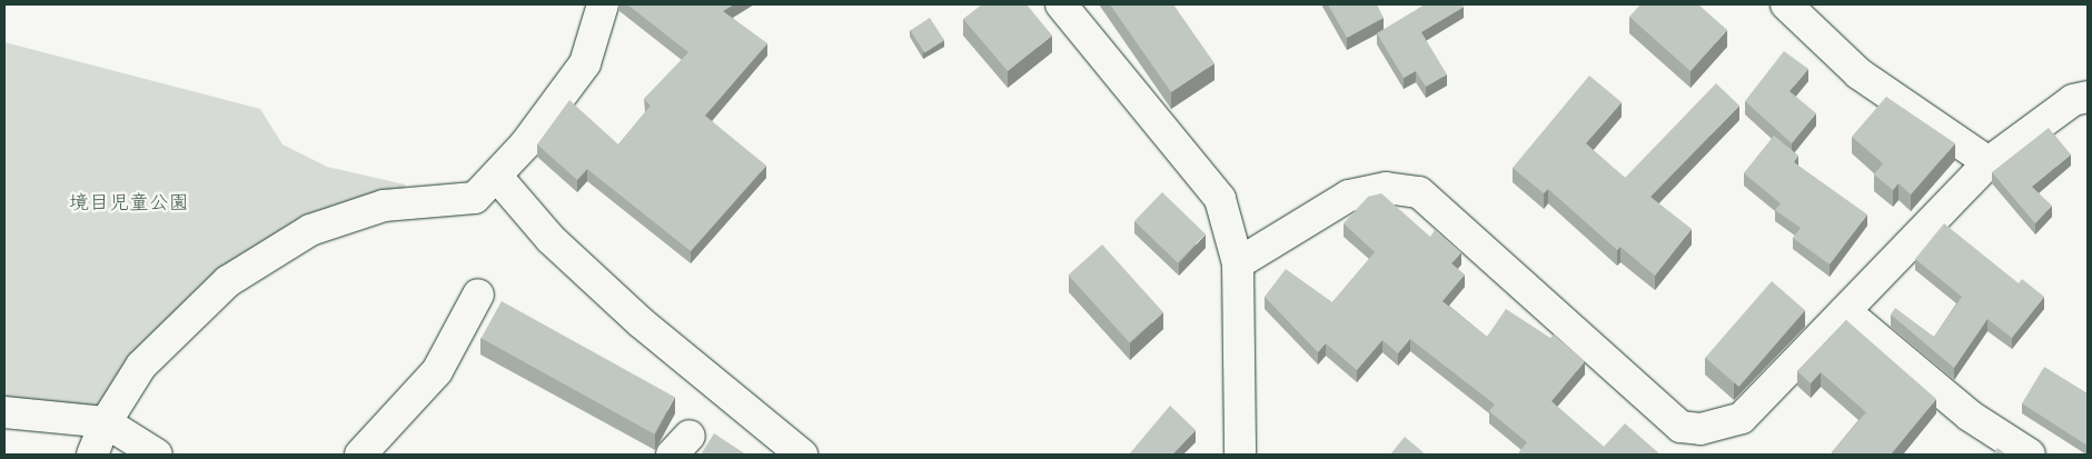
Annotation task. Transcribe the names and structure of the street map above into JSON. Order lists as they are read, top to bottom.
{
  "parks": ["境目児童公園"]
}
